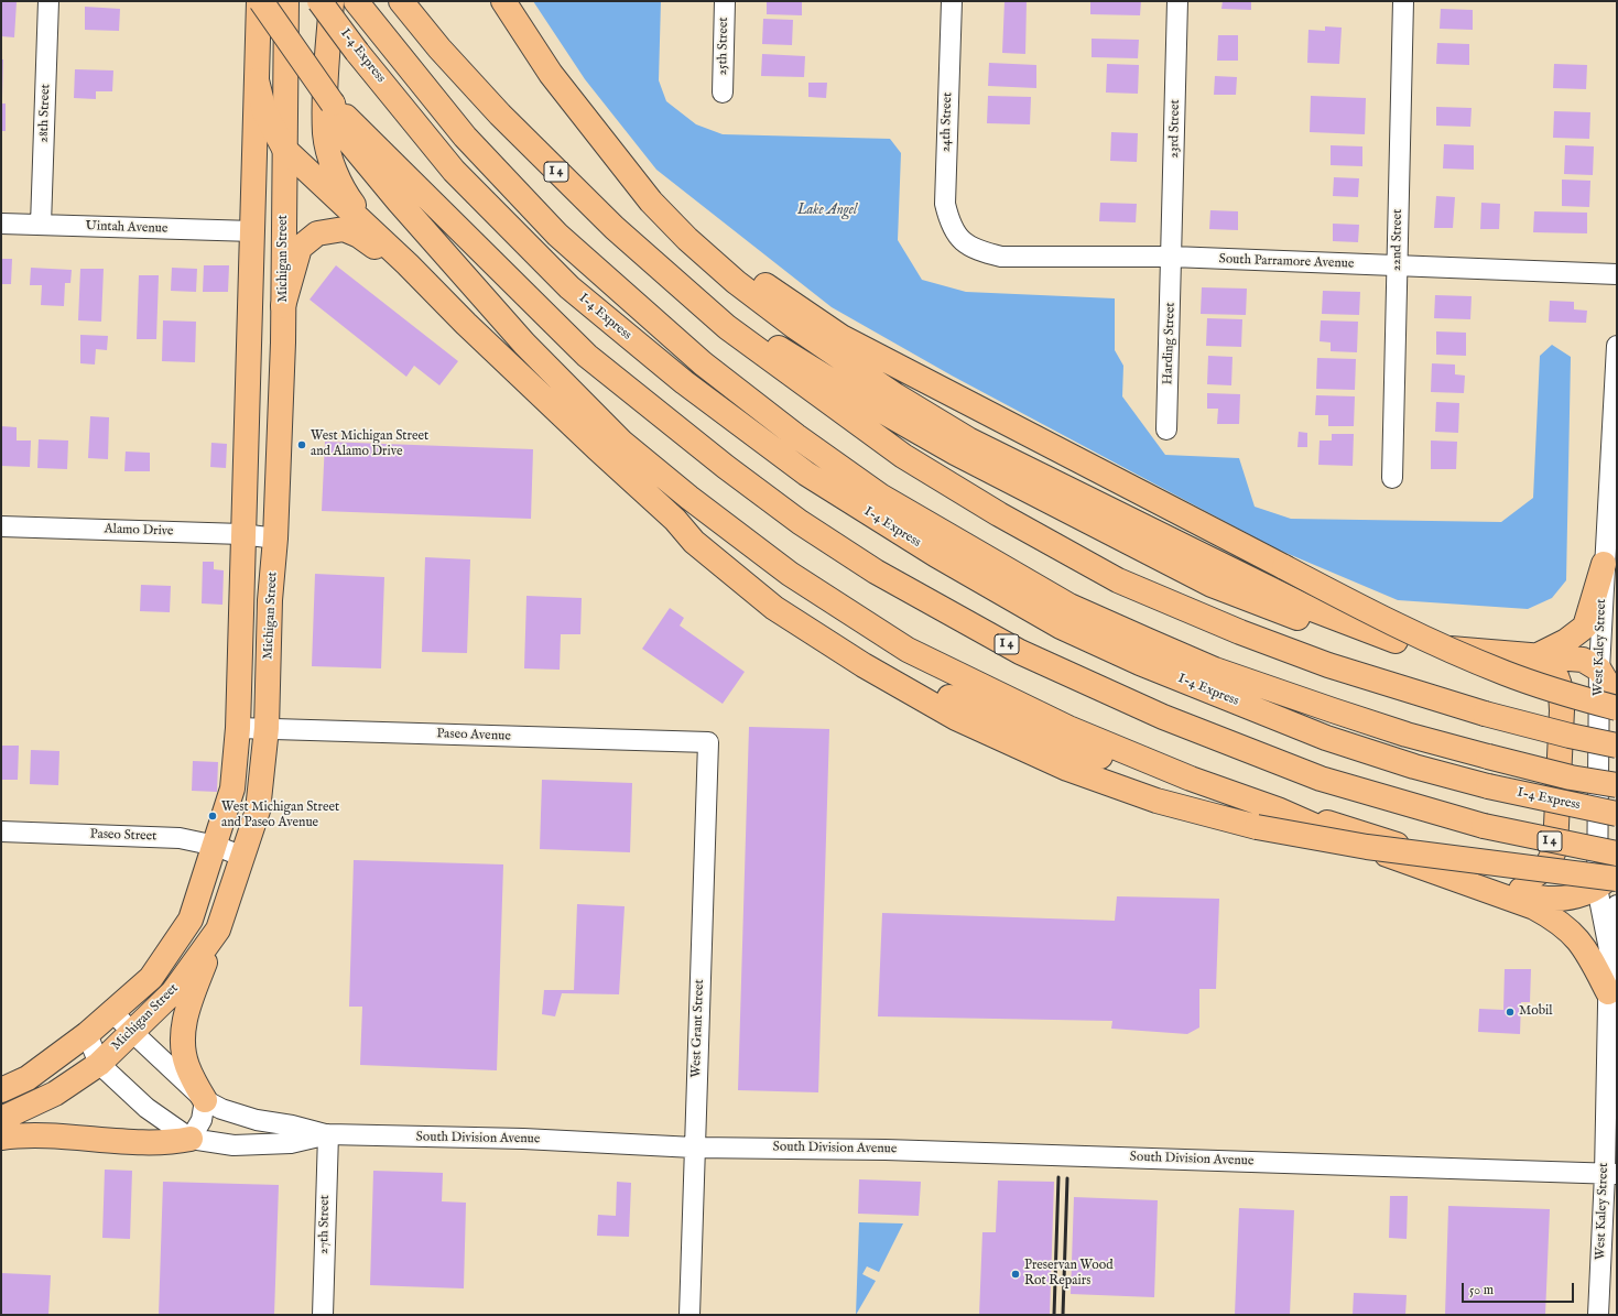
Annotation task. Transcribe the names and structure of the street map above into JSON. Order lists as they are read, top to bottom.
{
  "streets": {
    "main road": ["I-4 Express", "I 4", "Michigan Street"],
    "street": [
      "25th Street",
      "28th Street",
      "24th Street",
      "23rd Street",
      "Uintah Avenue",
      "22nd Street",
      "South Parramore Avenue",
      "Harding Street",
      "Alamo Drive",
      "West Kaley Street",
      "Paseo Avenue",
      "Paseo Street",
      "West Grant Street",
      "South Division Avenue",
      "27th Street"
    ]
  },
  "crossings": [
    ["28th Street", "Uintah Avenue"],
    ["24th Street", "South Parramore Avenue"],
    ["23rd Street", "South Parramore Avenue"],
    ["23rd Street", "Harding Street"],
    ["I 4", "Michigan Street"],
    ["Uintah Avenue", "Michigan Street"],
    ["22nd Street", "South Parramore Avenue"],
    ["Michigan Street", "Alamo Drive"],
    ["Michigan Street", "Paseo Avenue"],
    ["Michigan Street", "Paseo Street"],
    ["Michigan Street", "South Division Avenue"],
    ["South Parramore Avenue", "Harding Street"],
    ["West Kaley Street", "South Division Avenue"],
    ["Paseo Avenue", "West Grant Street"],
    ["West Grant Street", "South Division Avenue"],
    ["South Division Avenue", "27th Street"]
  ],
  "water": ["Lake Angel"],
  "places": [
    "West Michigan Street and Alamo Drive",
    "West Michigan Street and Paseo Avenue",
    "Mobil",
    "Preservan Wood Rot Repairs"
  ],
  "scale_bar": "50 m"
}
